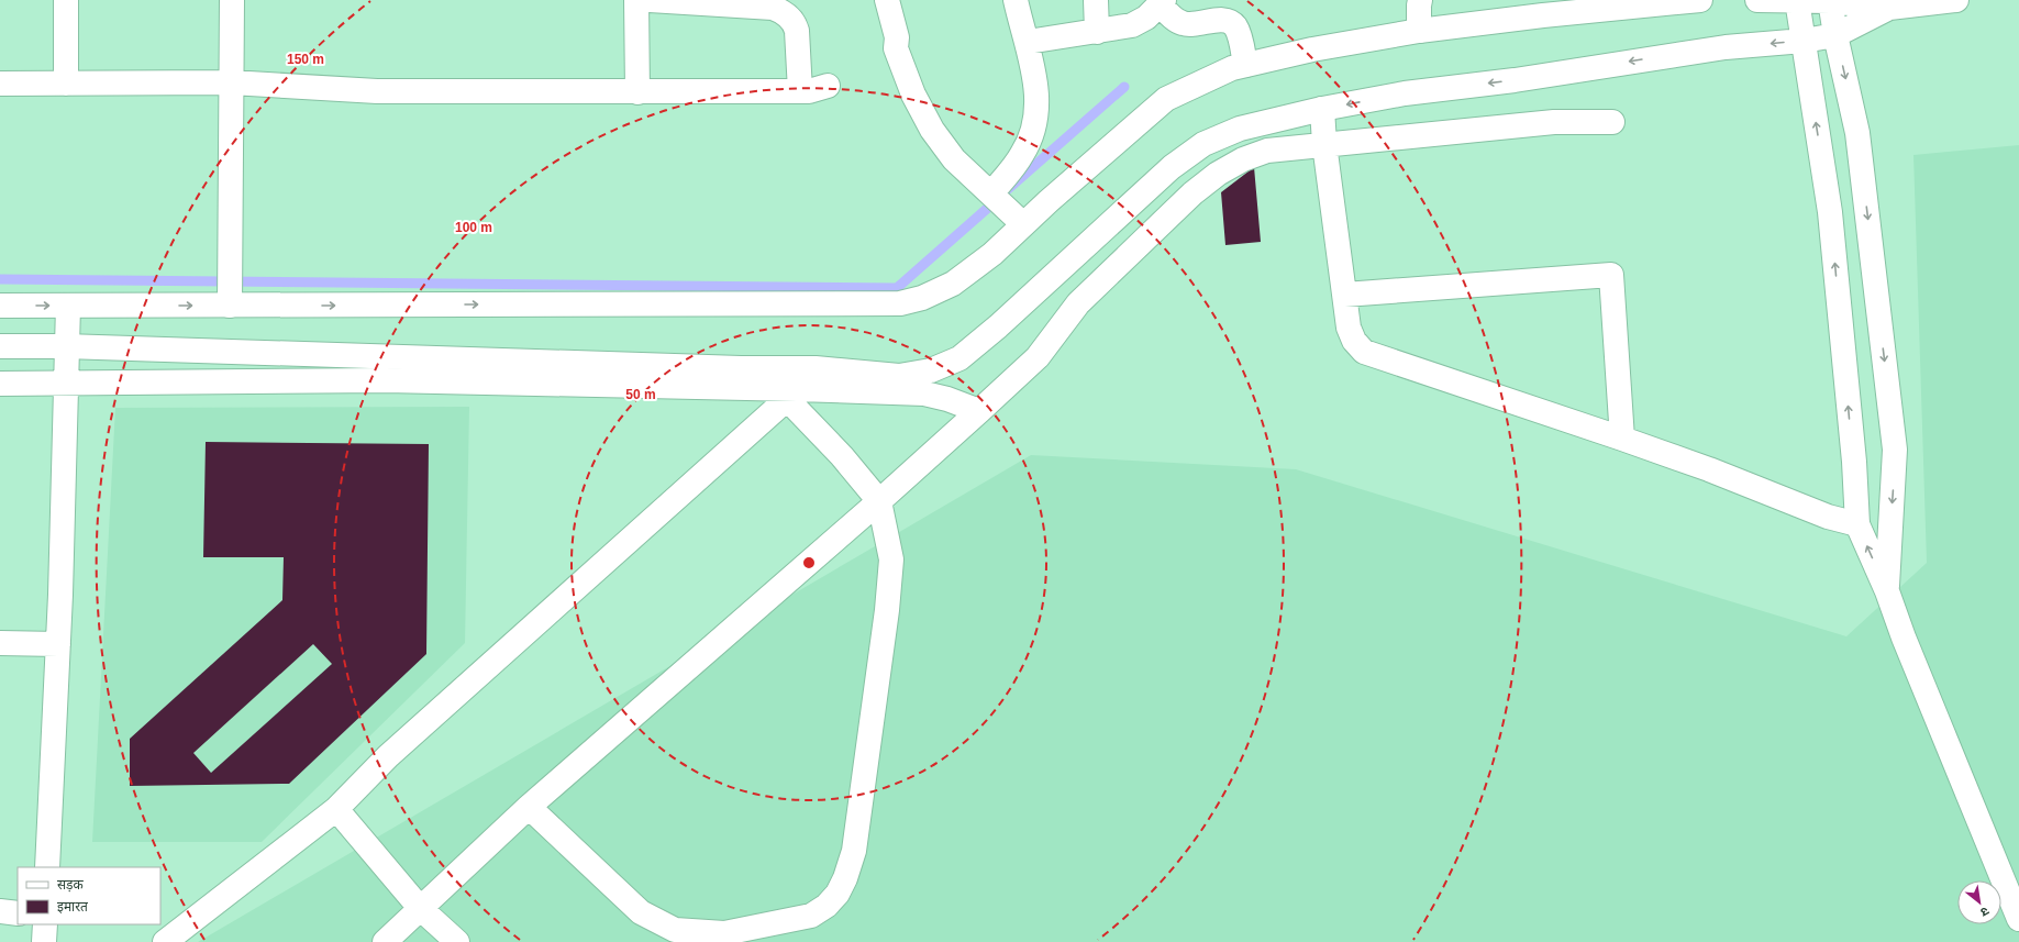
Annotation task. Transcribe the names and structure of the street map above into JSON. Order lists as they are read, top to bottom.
{
  "legend": ["सड़क", "इमारत"],
  "north": "bottom right",
  "rings": ["150 m", "100 m", "50 m"]
}
